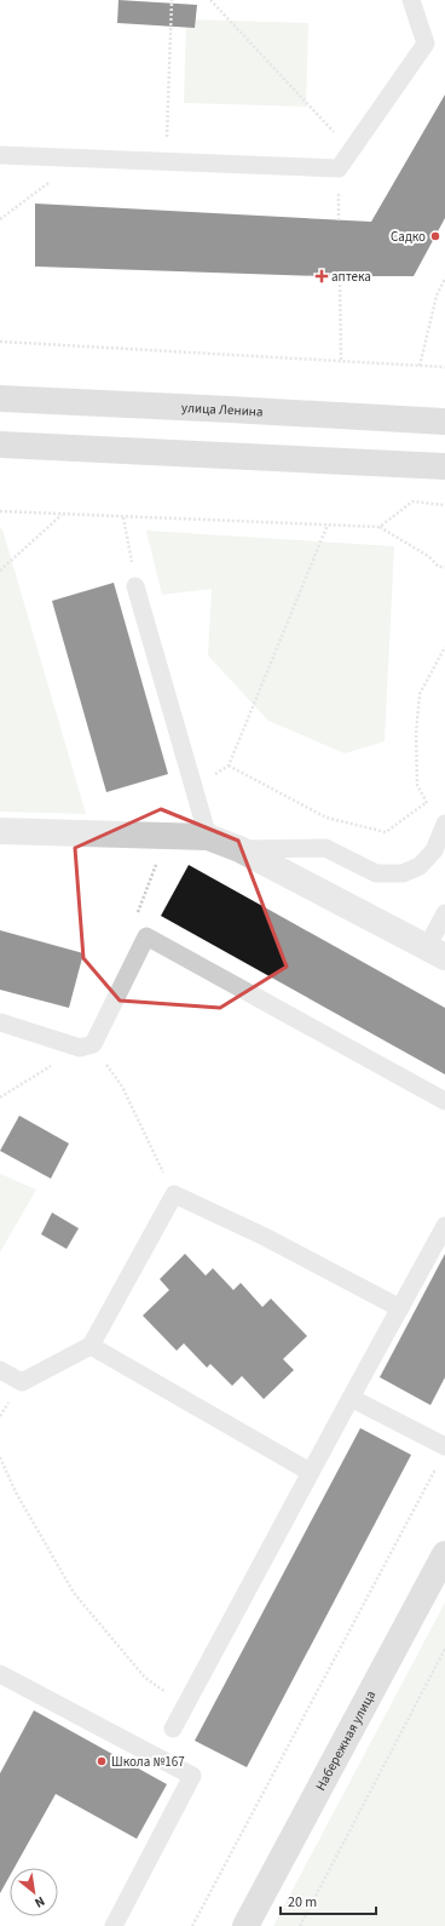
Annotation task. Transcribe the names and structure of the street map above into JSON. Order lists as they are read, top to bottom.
{
  "streets": {
    "main road": ["улица Ленина", "Набережная улица"]
  },
  "places": {
    "other": ["Садко", "Школа №167"],
    "health": ["аптека"]
  },
  "scale_bar": "20 m",
  "north": "bottom right"
}
